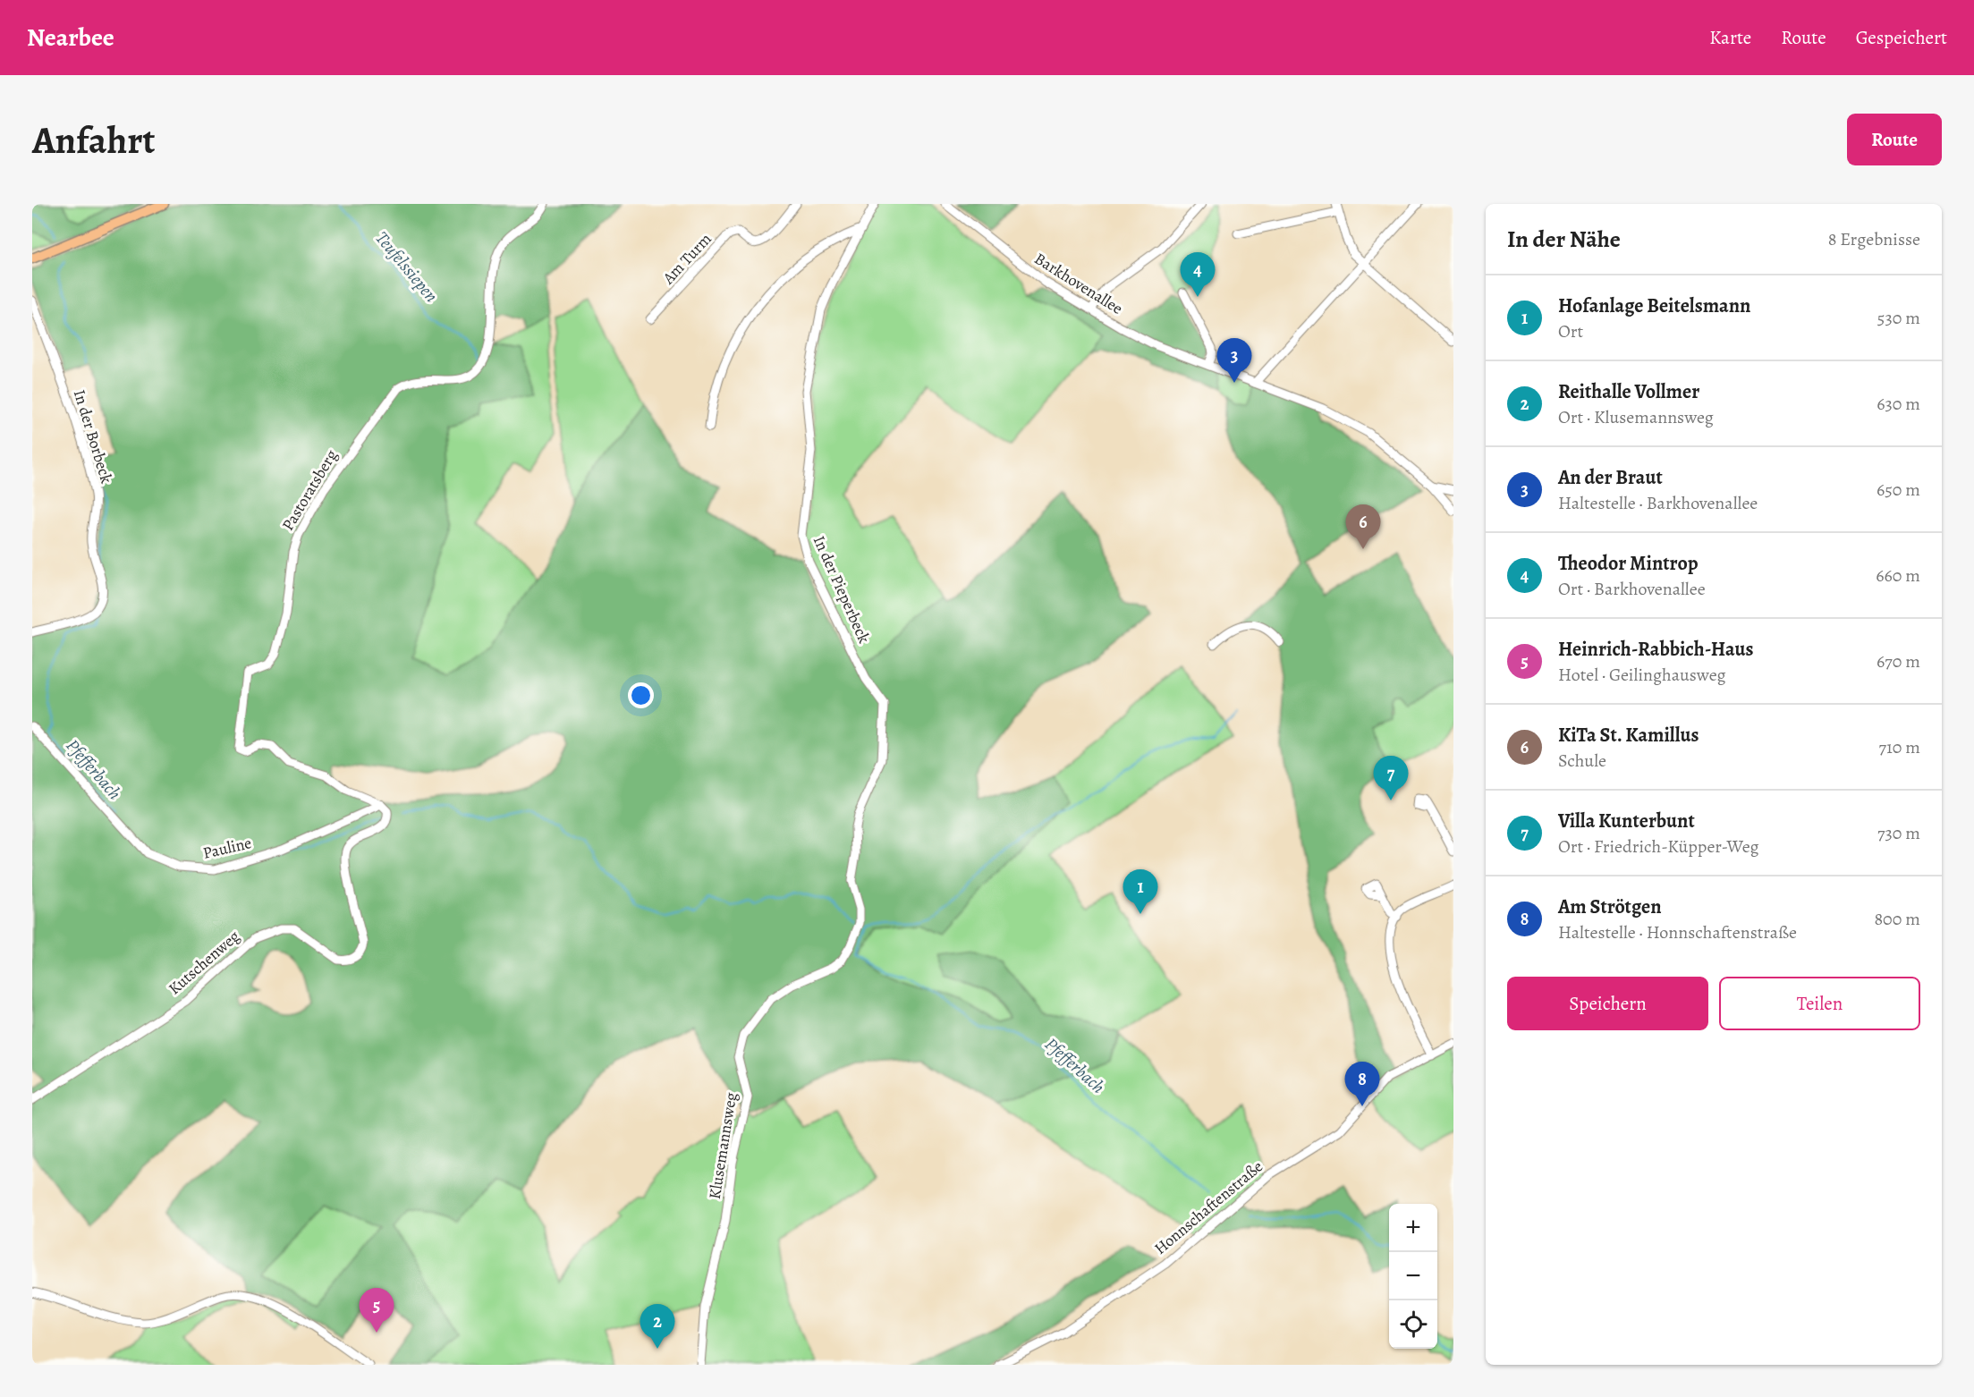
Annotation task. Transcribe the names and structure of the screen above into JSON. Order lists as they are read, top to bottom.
{
  "streets": {
    "street": [
      "Am Turm",
      "Barkhovenallee",
      "In der Borbeck",
      "Pastoratsberg",
      "In der Pieperbeck",
      "Pauline",
      "Kutschenweg",
      "Klusemannsweg",
      "Honnschaftenstraße"
    ]
  },
  "crossings": [
    ["Pastoratsberg", "Pauline"],
    ["Pastoratsberg", "Kutschenweg"],
    ["In der Pieperbeck", "Klusemannsweg"],
    ["Pauline", "Kutschenweg"]
  ],
  "water": ["Teufelssiepen", "Pfefferbach"],
  "page": {
    "header": "Nearbee",
    "nav": ["Karte", "Route", "Gespeichert"],
    "buttons": [
      "Route",
      ["Speichern", "Teilen"]
    ],
    "title": "Anfahrt",
    "heading": ["In der Nähe", "8 Ergebnisse"],
    "pins": [
      "4",
      "3",
      "6",
      "7",
      "1",
      "8",
      "5",
      "2"
    ],
    "list": [
      {
        "mark": "1",
        "name": "Hofanlage Beitelsmann",
        "note": "Ort",
        "value": "530 m"
      },
      {
        "mark": "2",
        "name": "Reithalle Vollmer",
        "note": "Ort · Klusemannsweg",
        "value": "630 m"
      },
      {
        "mark": "3",
        "name": "An der Braut",
        "note": "Haltestelle · Barkhovenallee",
        "value": "650 m"
      },
      {
        "mark": "4",
        "name": "Theodor Mintrop",
        "note": "Ort · Barkhovenallee",
        "value": "660 m"
      },
      {
        "mark": "5",
        "name": "Heinrich-Rabbich-Haus",
        "note": "Hotel · Geilinghausweg",
        "value": "670 m"
      },
      {
        "mark": "6",
        "name": "KiTa St. Kamillus",
        "note": "Schule",
        "value": "710 m"
      },
      {
        "mark": "7",
        "name": "Villa Kunterbunt",
        "note": "Ort · Friedrich-Küpper-Weg",
        "value": "730 m"
      },
      {
        "mark": "8",
        "name": "Am Strötgen",
        "note": "Haltestelle · Honnschaftenstraße",
        "value": "800 m"
      }
    ],
    "map_buttons": ["+", "−"]
  }
}
